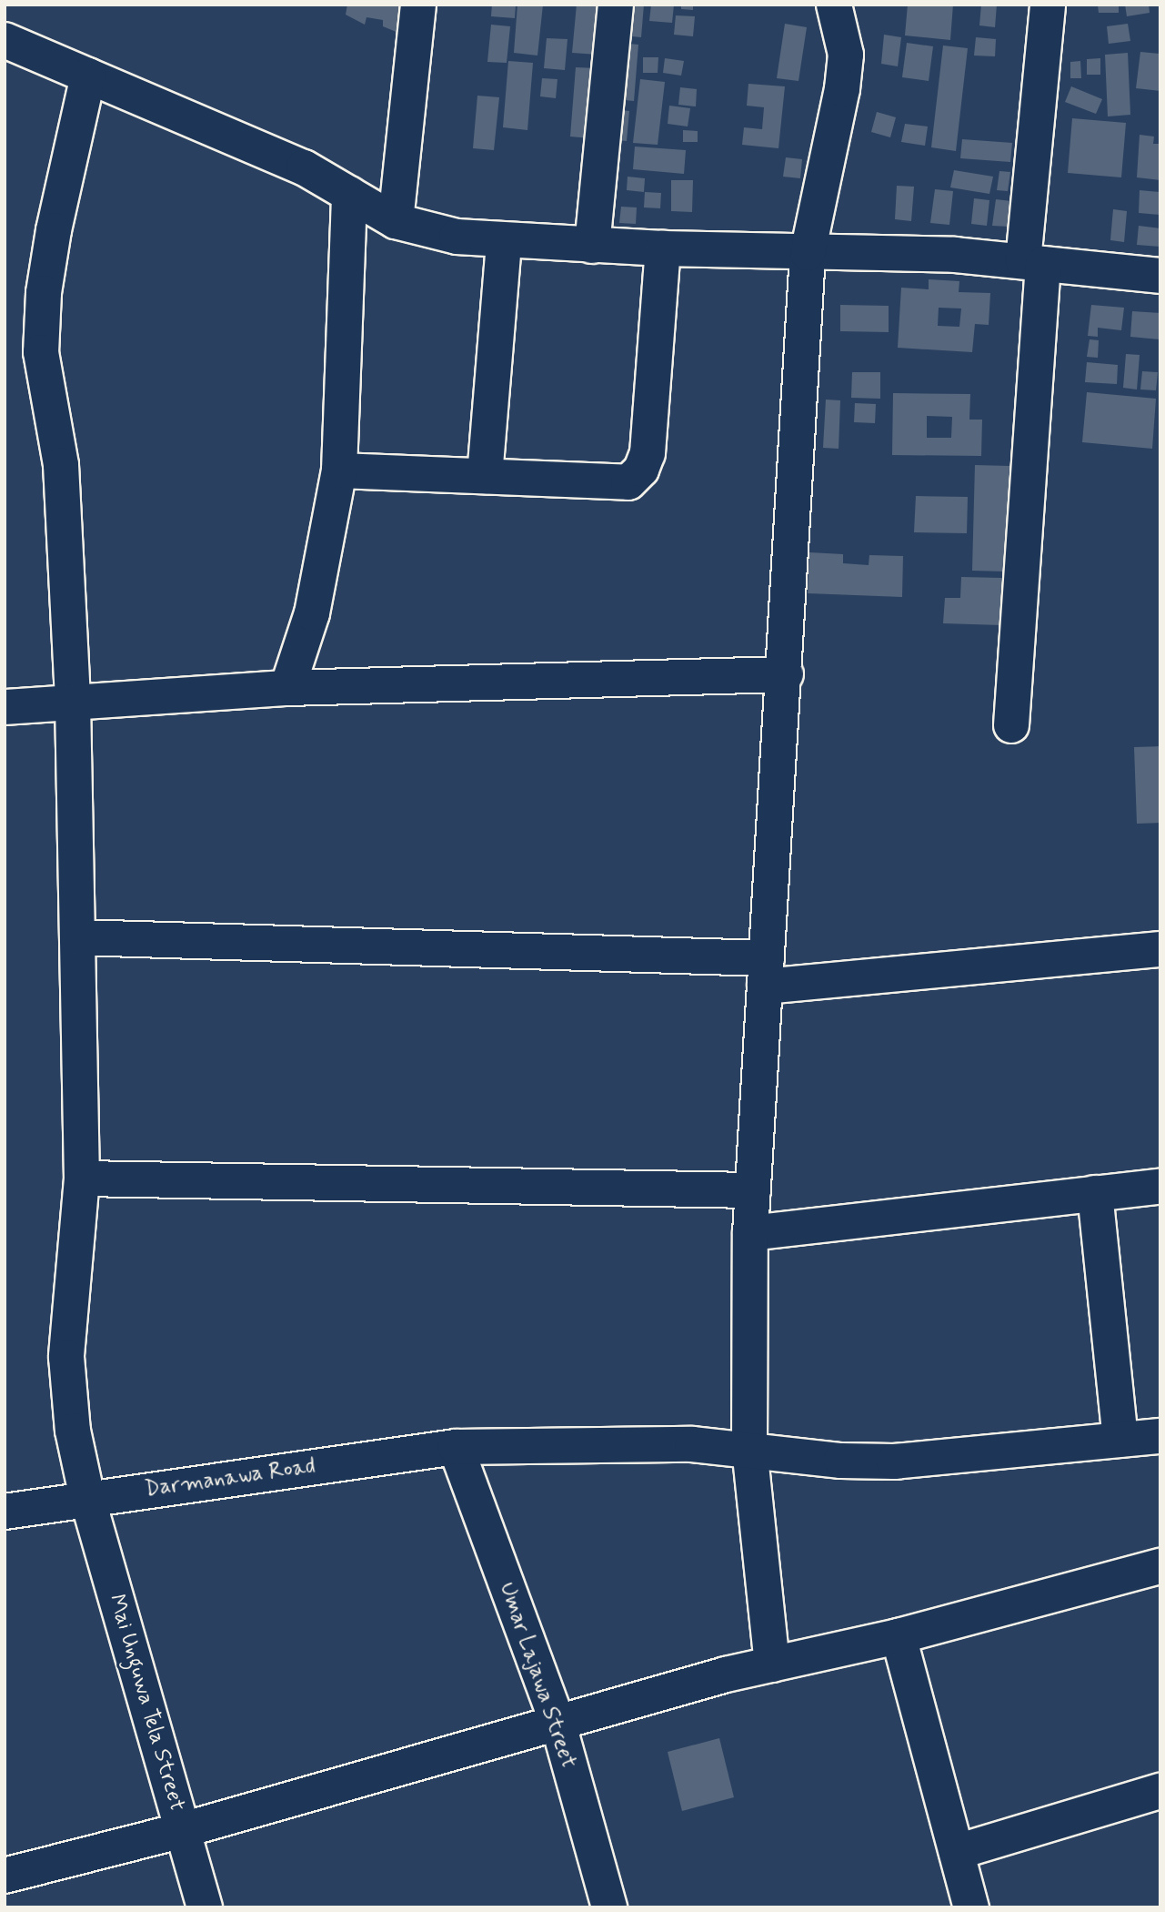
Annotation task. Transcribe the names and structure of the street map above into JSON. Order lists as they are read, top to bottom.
{
  "streets": {
    "street": ["Darmanawa Road", "Umar Lajawa Street", "Mai Unguwa Tela Street"]
  },
  "crossings": [
    ["Darmanawa Road", "Umar Lajawa Street"],
    ["Darmanawa Road", "Mai Unguwa Tela Street"]
  ]
}
